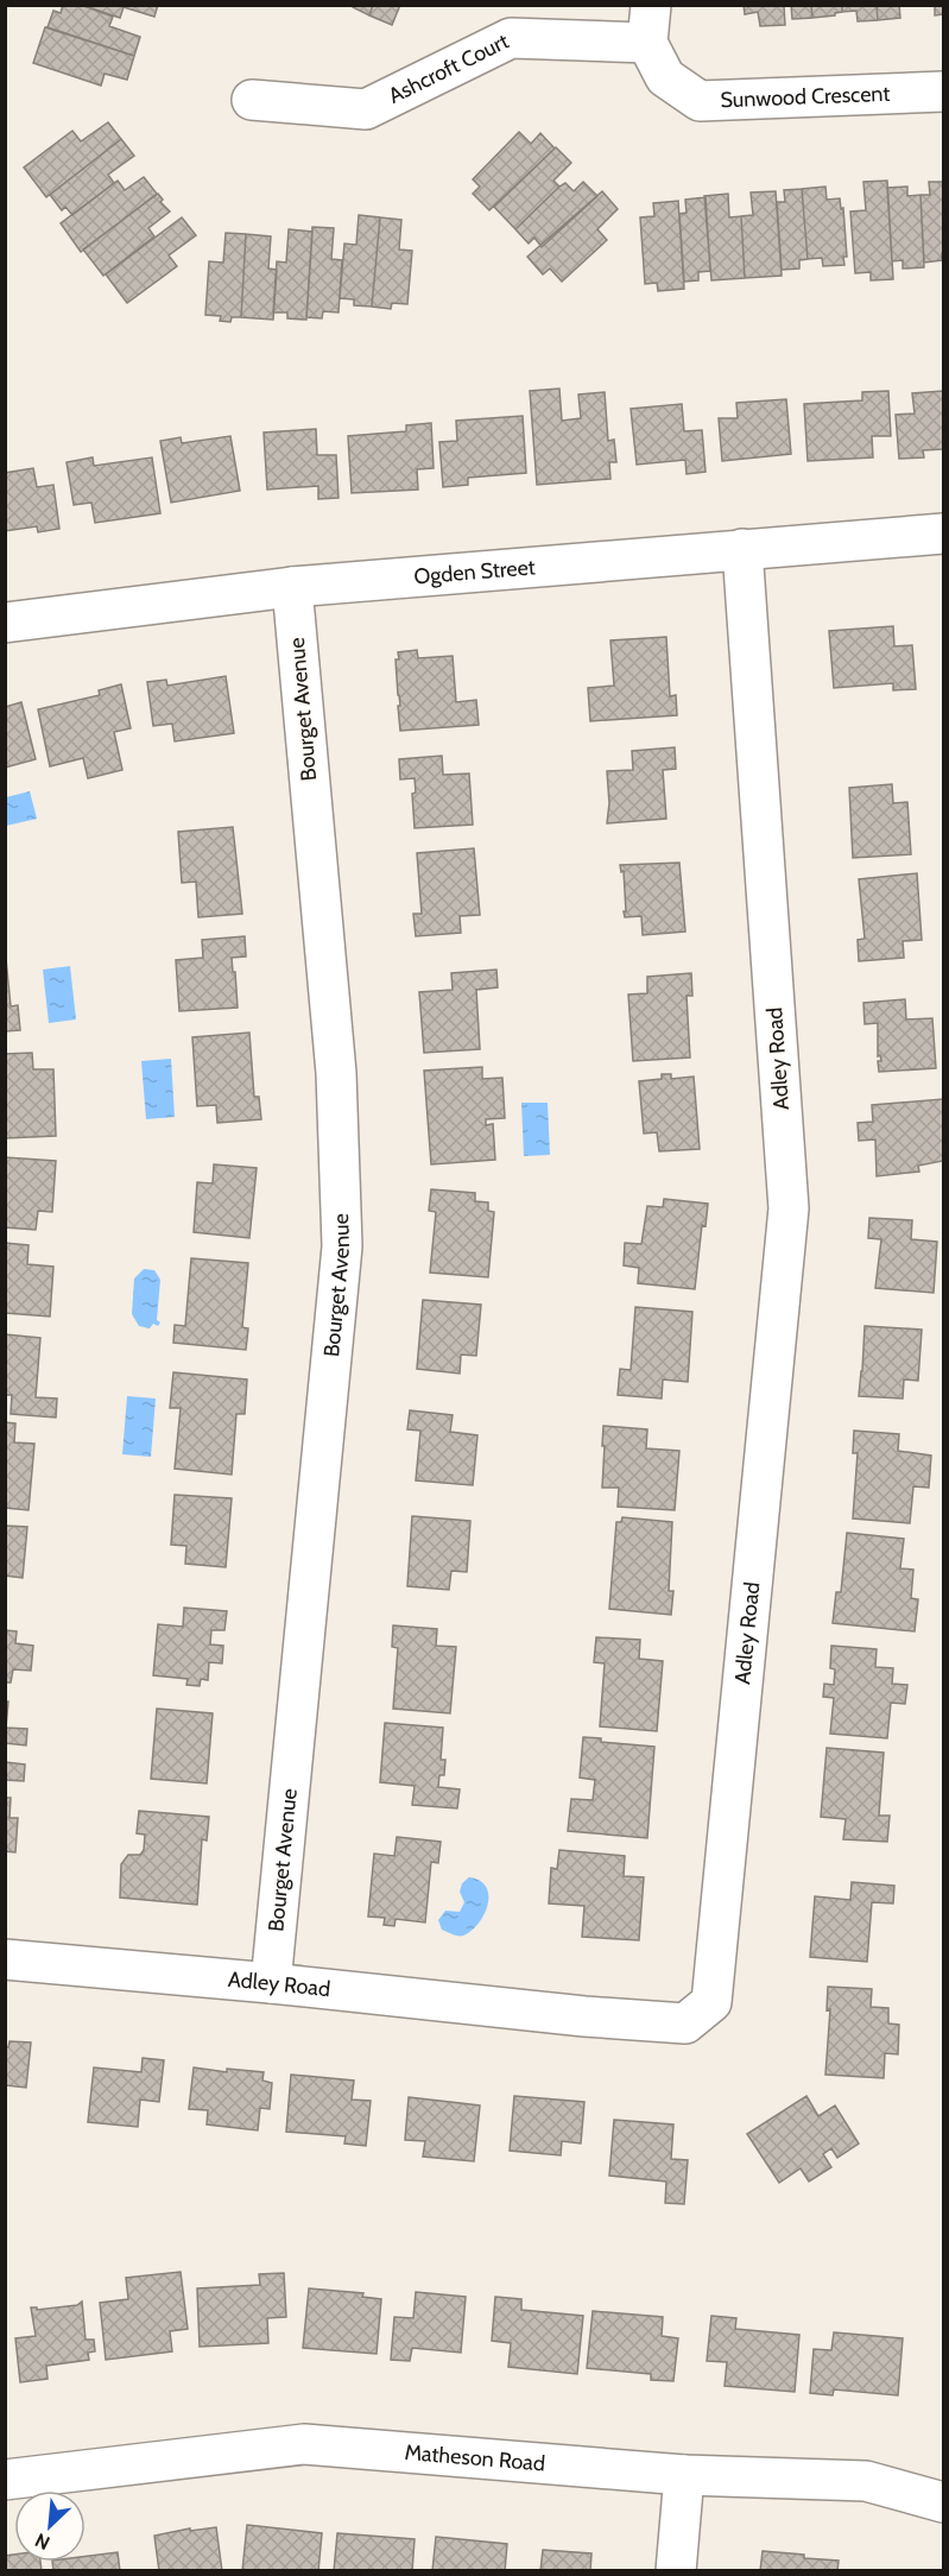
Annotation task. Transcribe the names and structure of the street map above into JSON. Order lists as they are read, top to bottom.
{
  "streets": {
    "street": [
      "Ashcroft Court",
      "Sunwood Crescent",
      "Ogden Street",
      "Bourget Avenue",
      "Adley Road",
      "Matheson Road"
    ]
  },
  "crossings": [
    ["Ashcroft Court", "Sunwood Crescent"],
    ["Ogden Street", "Bourget Avenue"],
    ["Ogden Street", "Adley Road"],
    ["Bourget Avenue", "Adley Road"]
  ],
  "north": "bottom left"
}
